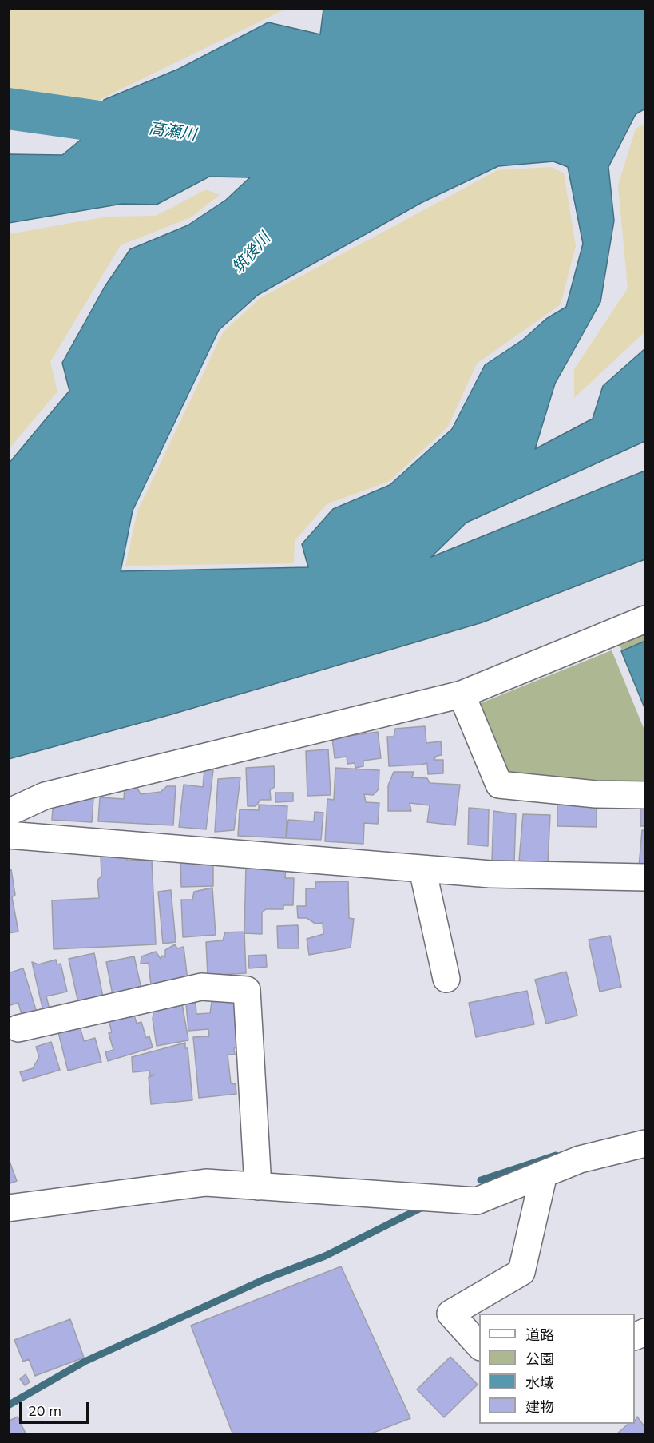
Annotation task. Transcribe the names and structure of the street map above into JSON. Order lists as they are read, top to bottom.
{
  "water": ["高瀬川", "筑後川"],
  "legend": [
    "道路",
    "公園",
    "水域",
    "建物"
  ],
  "scale_bar": "20 m"
}
